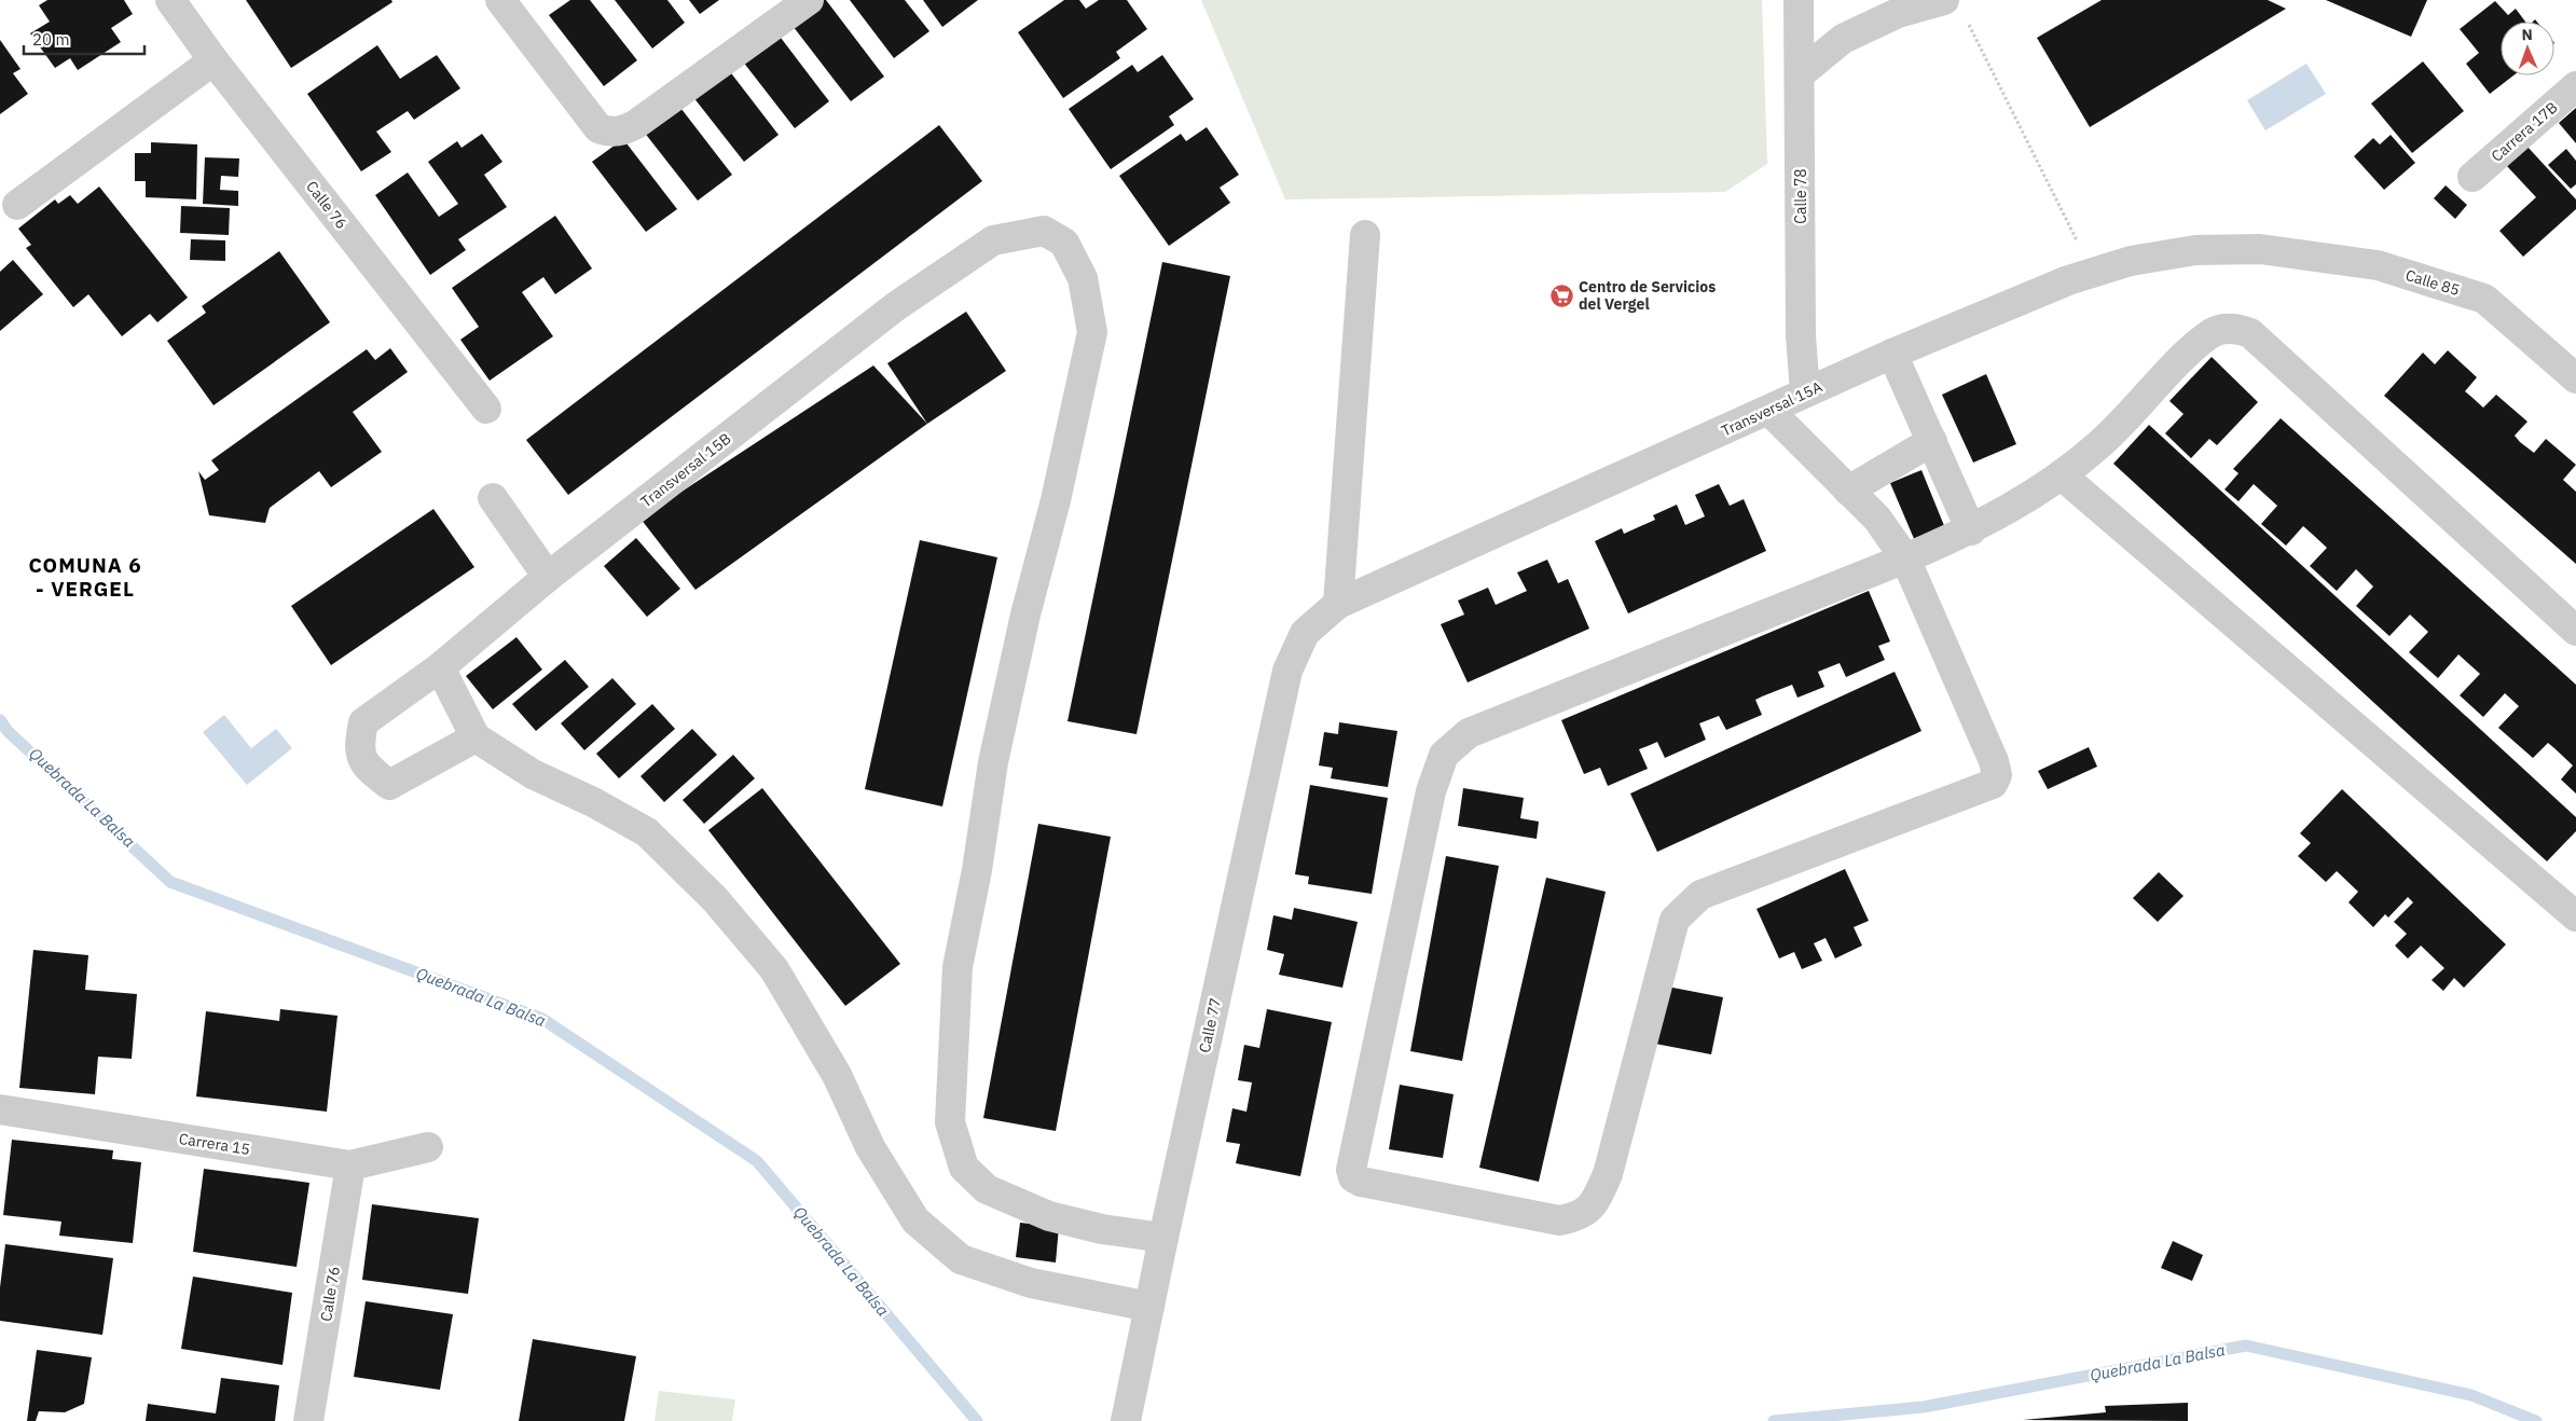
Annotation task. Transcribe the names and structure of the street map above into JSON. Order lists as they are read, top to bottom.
{
  "streets": {
    "street": [
      "Carrera 17B",
      "Calle 78",
      "Calle 76",
      "Calle 85",
      "Transversal 15A",
      "Transversal 15B",
      "Calle 77",
      "Carrera 15"
    ]
  },
  "crossings": [
    ["Calle 78", "Transversal 15A"],
    ["Calle 76", "Carrera 15"],
    ["Calle 85", "Transversal 15A"],
    ["Transversal 15A", "Calle 77"],
    ["Transversal 15B", "Calle 77"]
  ],
  "districts": ["COMUNA 6 - VERGEL"],
  "water": ["Quebrada La Balsa"],
  "places": {
    "supermarket": ["Centro de Servicios del Vergel"]
  },
  "scale_bar": "20 m",
  "north": "top"
}
